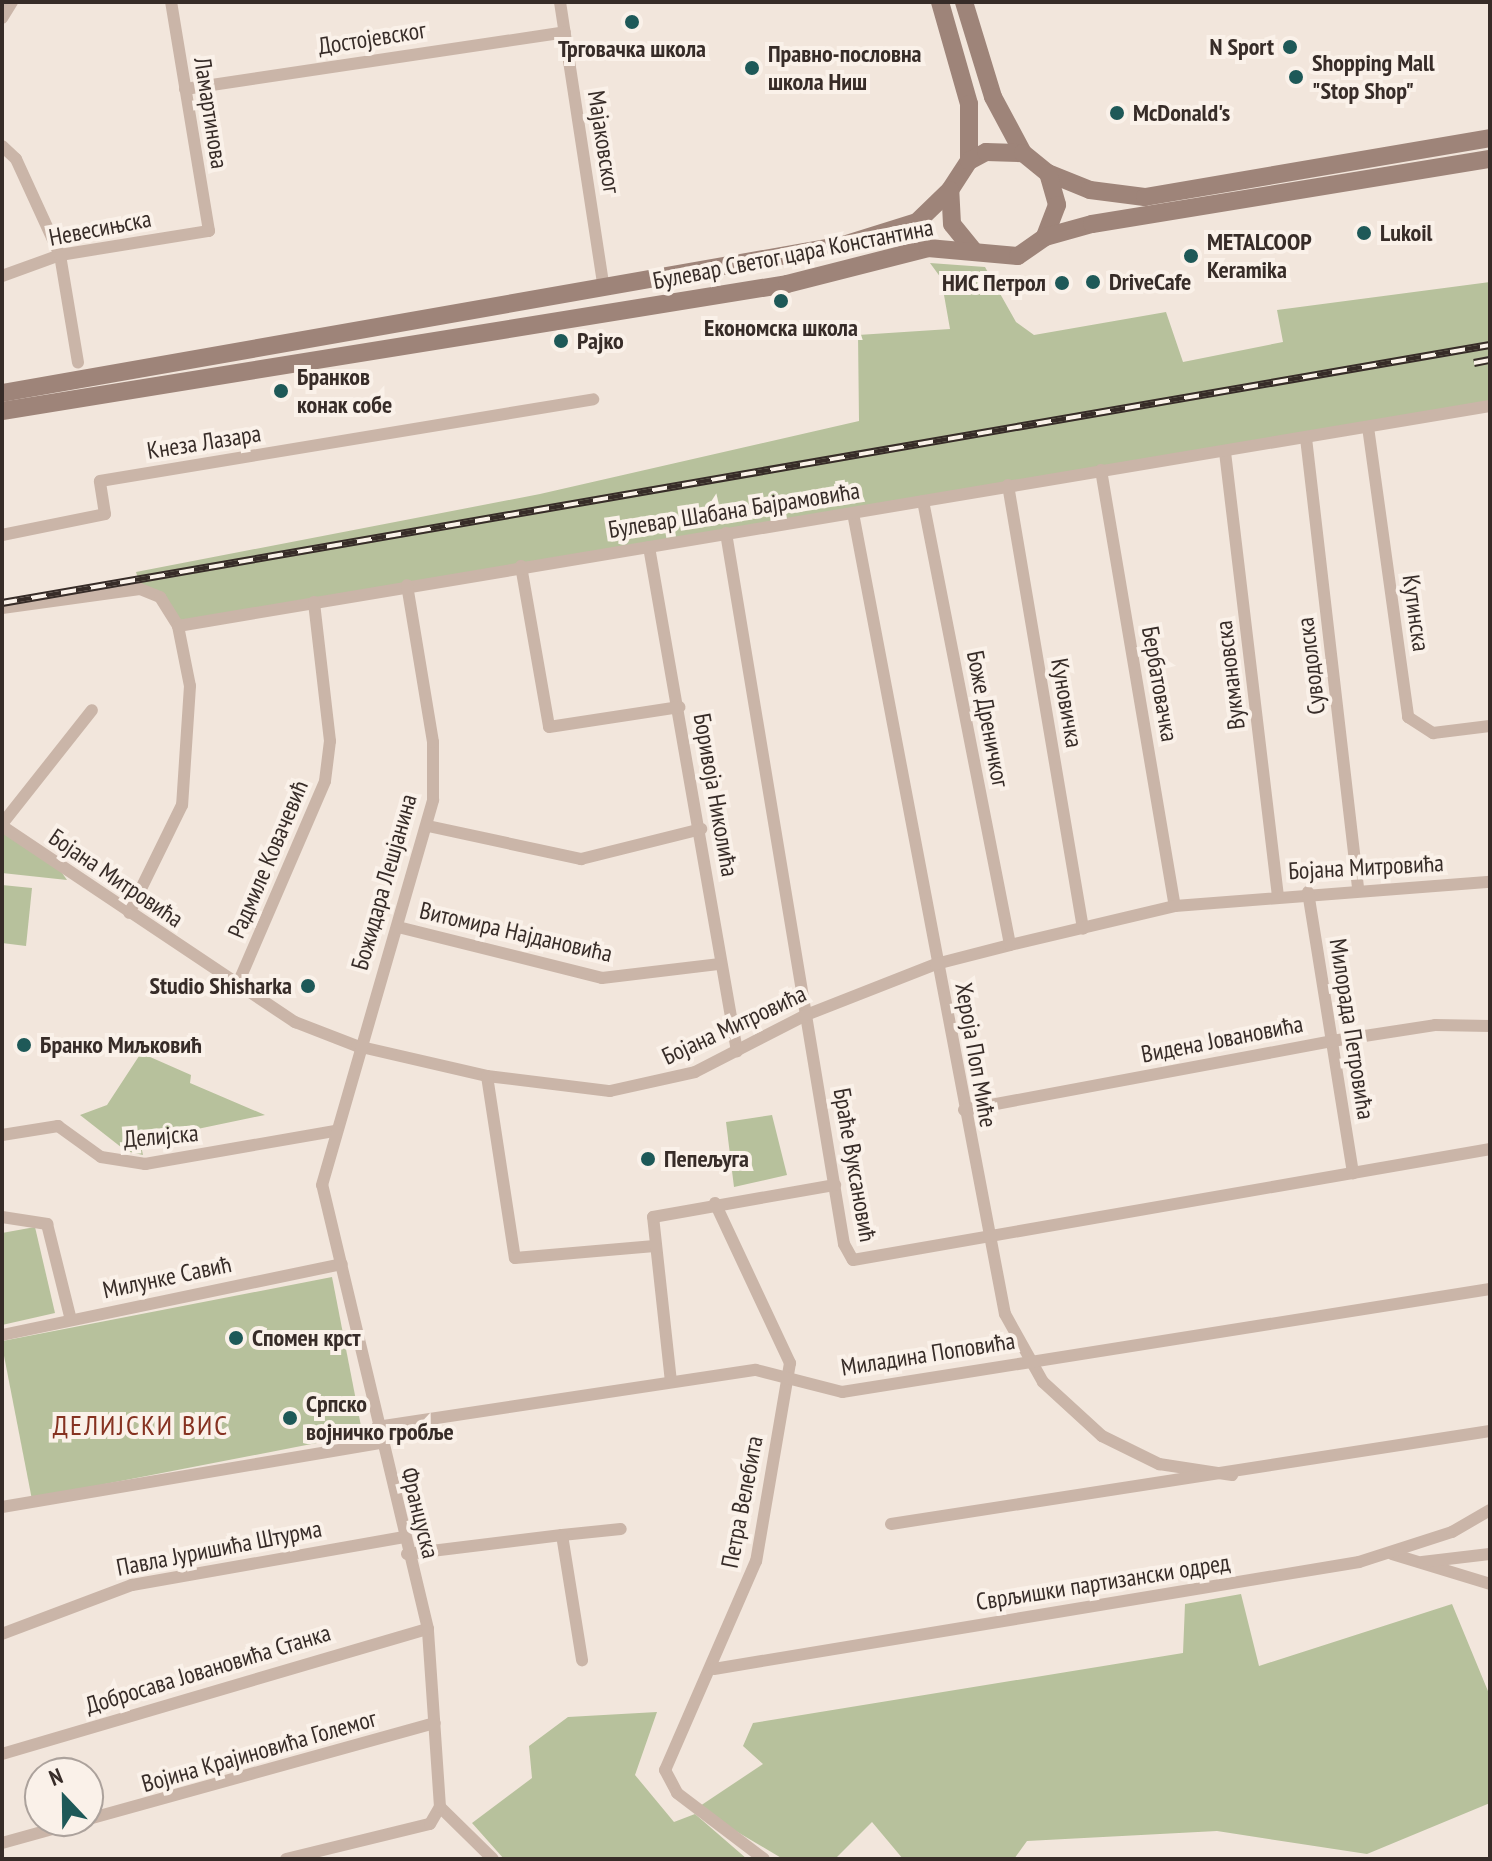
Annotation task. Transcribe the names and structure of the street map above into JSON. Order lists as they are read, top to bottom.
{
  "streets": {
    "main road": ["Булевар Светог цара Константина"],
    "street": [
      "Достојевског",
      "Ламартинова",
      "Мајаковског",
      "Невесињска",
      "Кнеза Лазара",
      "Булевар Шабана Бајрамовића",
      "Кутинска",
      "Суводолска",
      "Вукмановска",
      "Бербатовачка",
      "Куновичка",
      "Боже Дреничког",
      "Боривоја Николића",
      "Радмиле Ковачевић",
      "Бојана Митровића",
      "Божидара Лешјанина",
      "Витомира Најдановића",
      "Милорада Петровића",
      "Видена Јовановића",
      "Хероја Поп Миће",
      "Делијска",
      "Браће Вуксановић",
      "Милунке Савић",
      "Миладина Поповића",
      "Петра Велебита",
      "Француска",
      "Павла Јуришића Штурма",
      "Сврљишки партизански одред",
      "Добросава Јовановића Станка",
      "Војина Крајиновића Големог"
    ]
  },
  "crossings": [
    ["Достојевског", "Ламартинова"],
    ["Достојевског", "Мајаковског"],
    ["Ламартинова", "Невесињска"],
    ["Мајаковског", "Булевар Светог цара Константина"],
    ["Булевар Шабана Бајрамовића", "Кутинска"],
    ["Булевар Шабана Бајрамовића", "Суводолска"],
    ["Булевар Шабана Бајрамовића", "Вукмановска"],
    ["Булевар Шабана Бајрамовића", "Бербатовачка"],
    ["Булевар Шабана Бајрамовића", "Куновичка"],
    ["Булевар Шабана Бајрамовића", "Боже Дреничког"],
    ["Булевар Шабана Бајрамовића", "Боривоја Николића"],
    ["Булевар Шабана Бајрамовића", "Радмиле Ковачевић"],
    ["Булевар Шабана Бајрамовића", "Божидара Лешјанина"],
    ["Булевар Шабана Бајрамовића", "Хероја Поп Миће"],
    ["Булевар Шабана Бајрамовића", "Браће Вуксановић"],
    ["Суводолска", "Бојана Митровића"],
    ["Вукмановска", "Бојана Митровића"],
    ["Бербатовачка", "Бојана Митровића"],
    ["Куновичка", "Бојана Митровића"],
    ["Боже Дреничког", "Бојана Митровића"],
    ["Боривоја Николића", "Бојана Митровића"],
    ["Боривоја Николића", "Витомира Најдановића"],
    ["Радмиле Ковачевић", "Бојана Митровића"],
    ["Бојана Митровића", "Божидара Лешјанина"],
    ["Бојана Митровића", "Милорада Петровића"],
    ["Бојана Митровића", "Хероја Поп Миће"],
    ["Бојана Митровића", "Браће Вуксановић"],
    ["Бојана Митровића", "Француска"],
    ["Божидара Лешјанина", "Витомира Најдановића"],
    ["Божидара Лешјанина", "Француска"],
    ["Милорада Петровића", "Видена Јовановића"],
    ["Милорада Петровића", "Браће Вуксановић"],
    ["Видена Јовановића", "Хероја Поп Миће"],
    ["Хероја Поп Миће", "Браће Вуксановић"],
    ["Хероја Поп Миће", "Миладина Поповића"],
    ["Делијска", "Француска"],
    ["Милунке Савић", "Француска"],
    ["Миладина Поповића", "Петра Велебита"],
    ["Миладина Поповића", "Француска"],
    ["Петра Велебита", "Сврљишки партизански одред"],
    ["Француска", "Павла Јуришића Штурма"],
    ["Француска", "Добросава Јовановића Станка"],
    ["Француска", "Војина Крајиновића Големог"]
  ],
  "districts": ["ДЕЛИЈСКИ ВИС"],
  "places": [
    "Трговачка школа",
    "N Sport",
    "Правно-пословна школа Ниш",
    "Shopping Mall \"Stop Shop\"",
    "McDonald's",
    "Lukoil",
    "METALCOOP Keramika",
    "DriveCafe",
    "НИС Петрол",
    "Економска школа",
    "Рајко",
    "Бранков конак собе",
    "Studio Shisharka",
    "Бранко Миљковић",
    "Пепељуга",
    "Спомен крст",
    "Српско војничко гробље"
  ],
  "north": "top"
}
